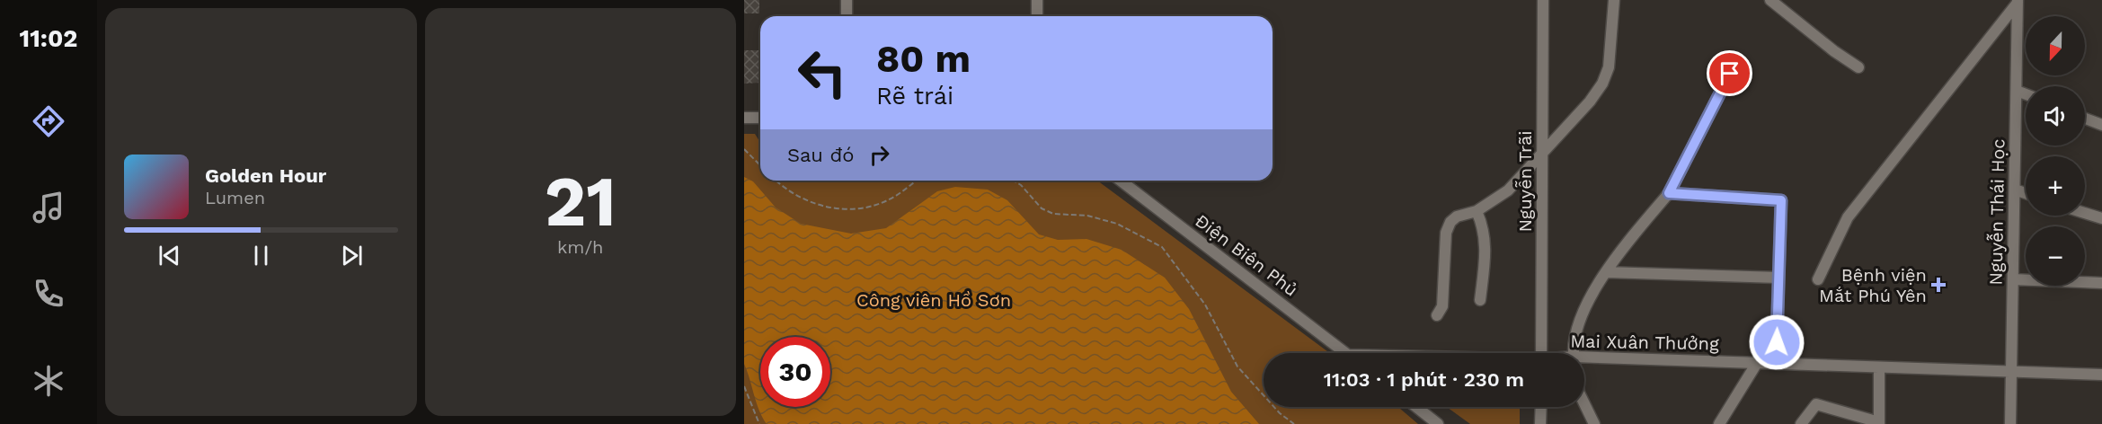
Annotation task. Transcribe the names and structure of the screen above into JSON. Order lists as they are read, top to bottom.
{
  "streets": {
    "street": [
      "Nguyễn Trãi",
      "Nguyễn Thái Học",
      "Điện Biên Phủ",
      "Mai Xuân Thưởng"
    ]
  },
  "crossings": [
    ["Nguyễn Thái Học", "Mai Xuân Thưởng"]
  ],
  "parks": ["Công viên Hồ Sơn"],
  "places": {
    "health": ["Bệnh viện Mắt Phú Yên"]
  },
  "north": "bottom",
  "page": {
    "tabs": "11:02",
    "tile": ["21", "km/h"],
    "map_buttons": ["+", "−"],
    "turn": ["80 m", "Rẽ trái"],
    "then": "Sau đó",
    "song": ["Golden Hour", "Lumen"],
    "limit": "30",
    "trip": "11:03 · 1 phút · 230 m"
  }
}
